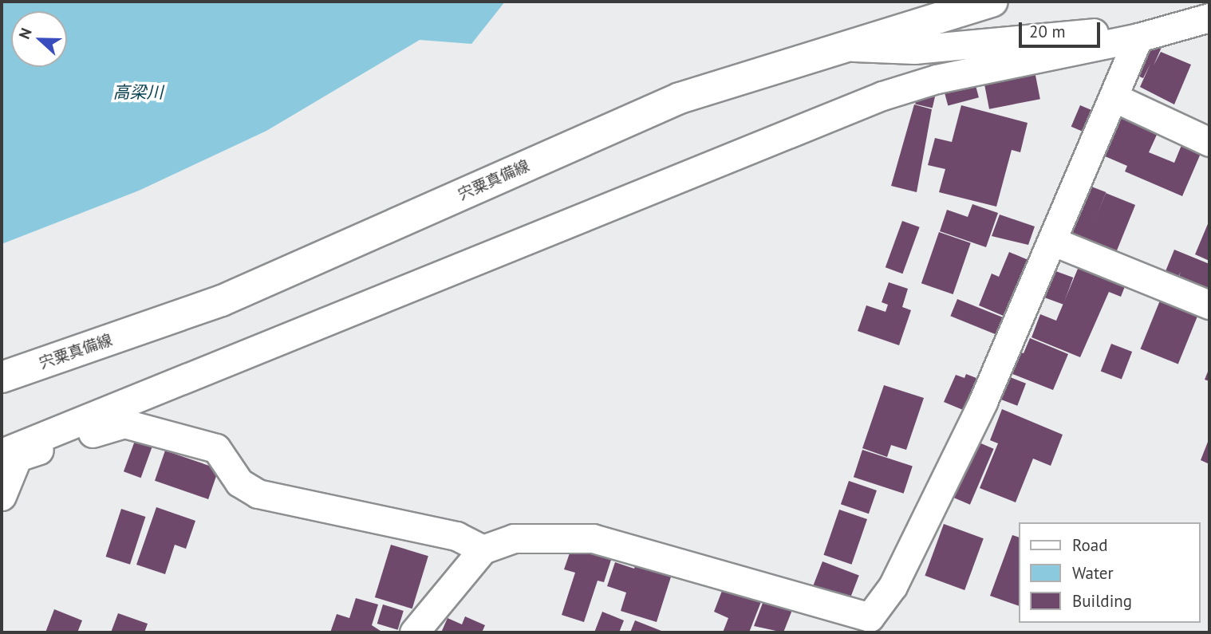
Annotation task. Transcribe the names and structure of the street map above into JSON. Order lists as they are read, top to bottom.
{
  "streets": {
    "main road": ["宍粟真備線"]
  },
  "water": ["高梁川"],
  "legend": ["Road", "Water", "Building"],
  "scale_bar": "20 m",
  "north": "left"
}
